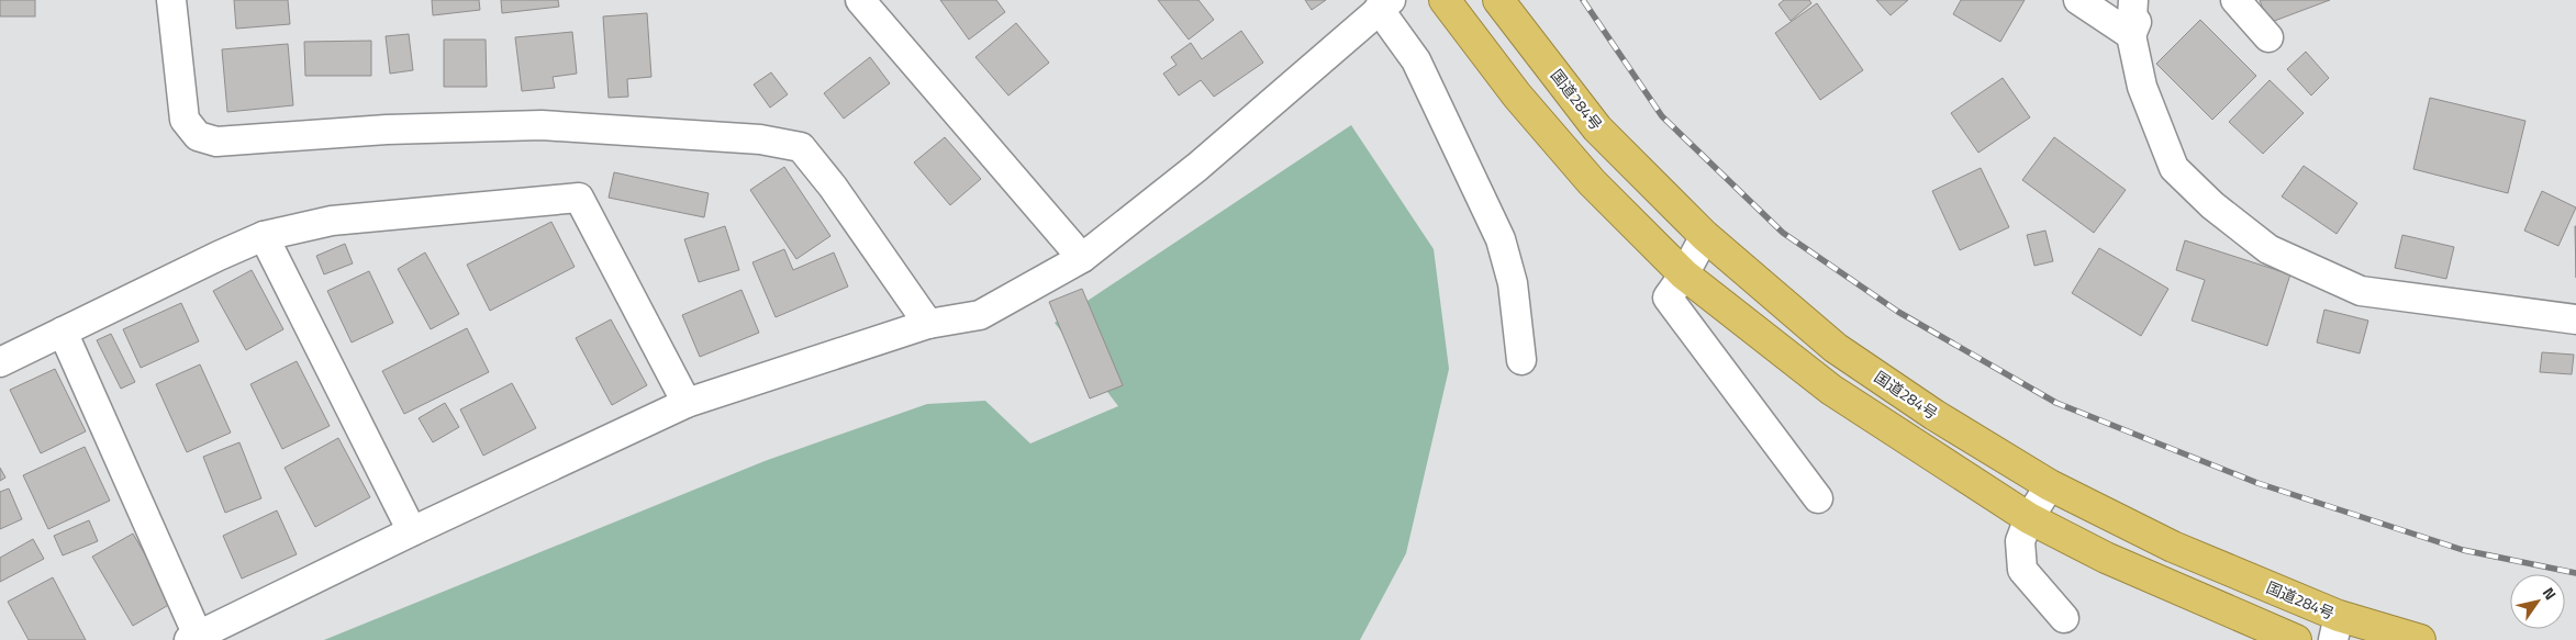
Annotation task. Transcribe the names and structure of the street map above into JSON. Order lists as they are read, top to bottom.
{
  "streets": {
    "highway": ["国道284号"]
  },
  "north": "top right"
}
